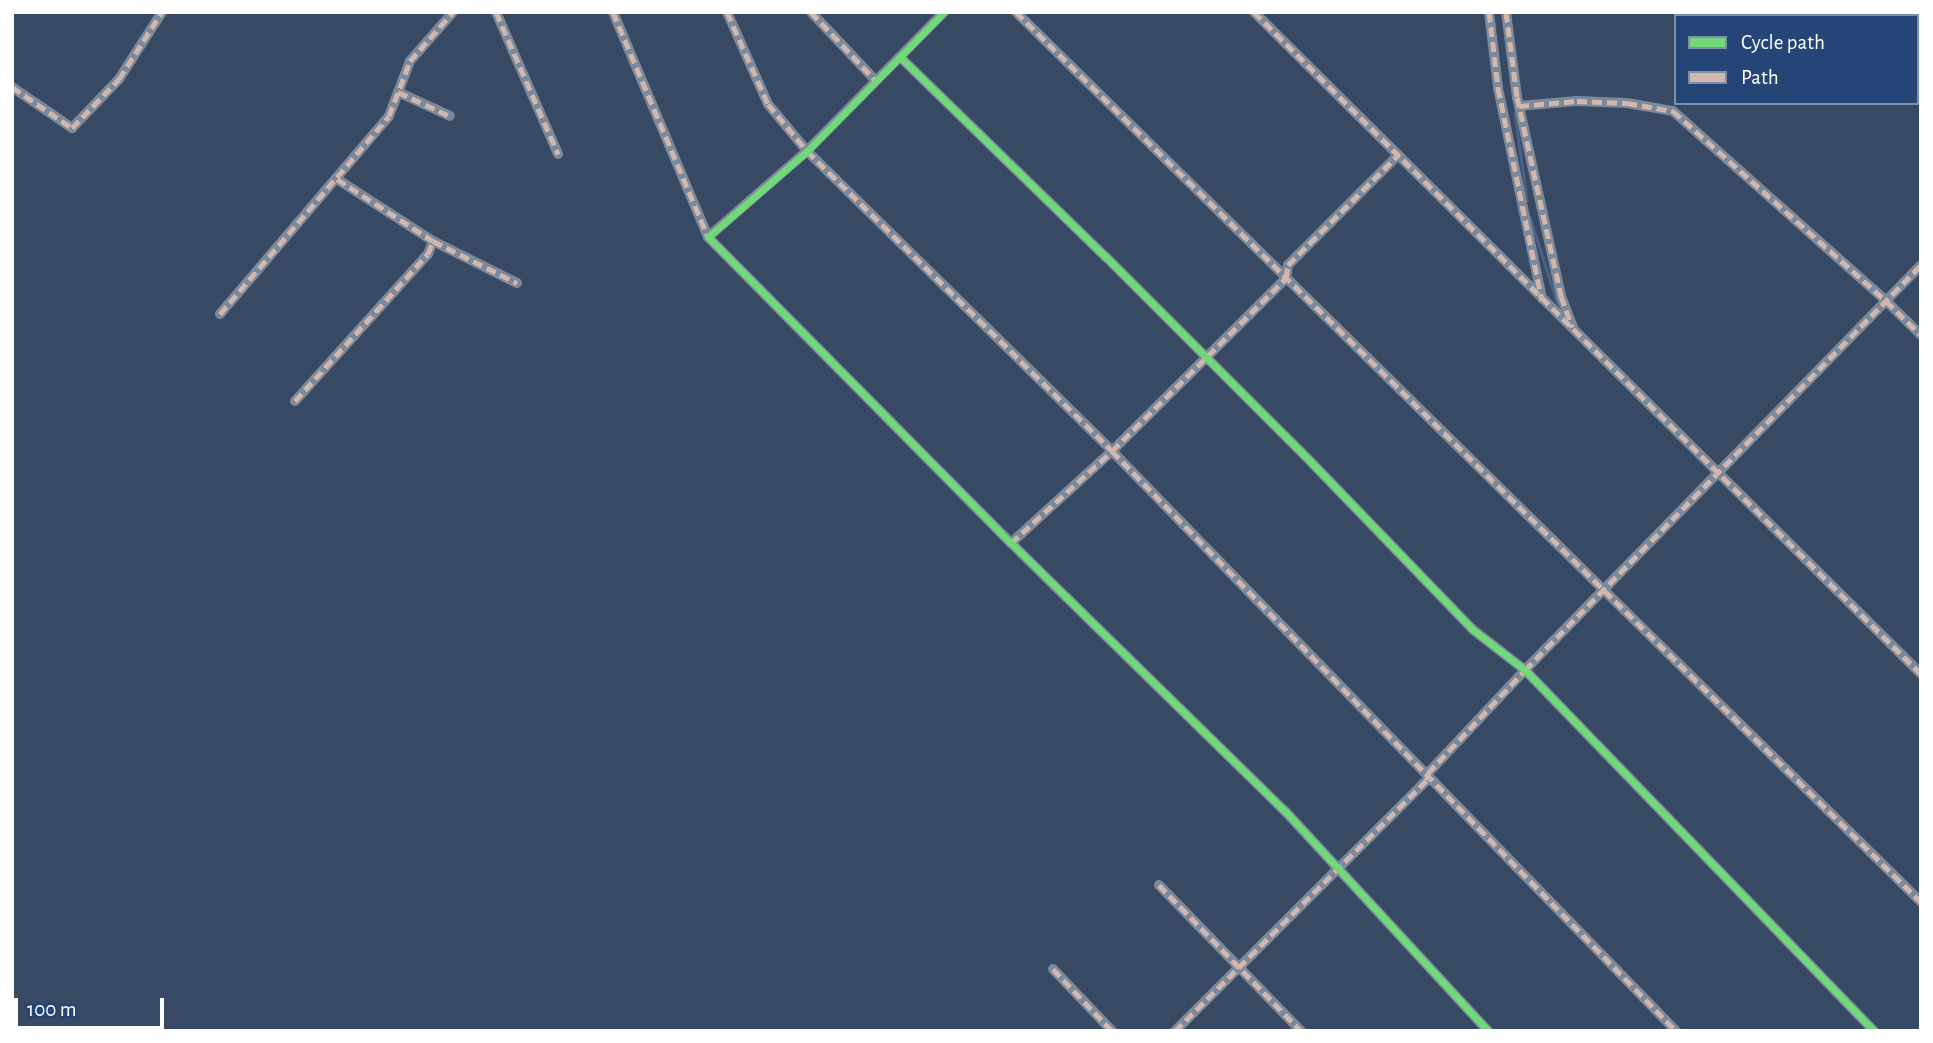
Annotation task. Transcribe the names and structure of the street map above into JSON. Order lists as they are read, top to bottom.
{
  "legend": ["Cycle path", "Path"],
  "scale_bar": "100 m"
}
